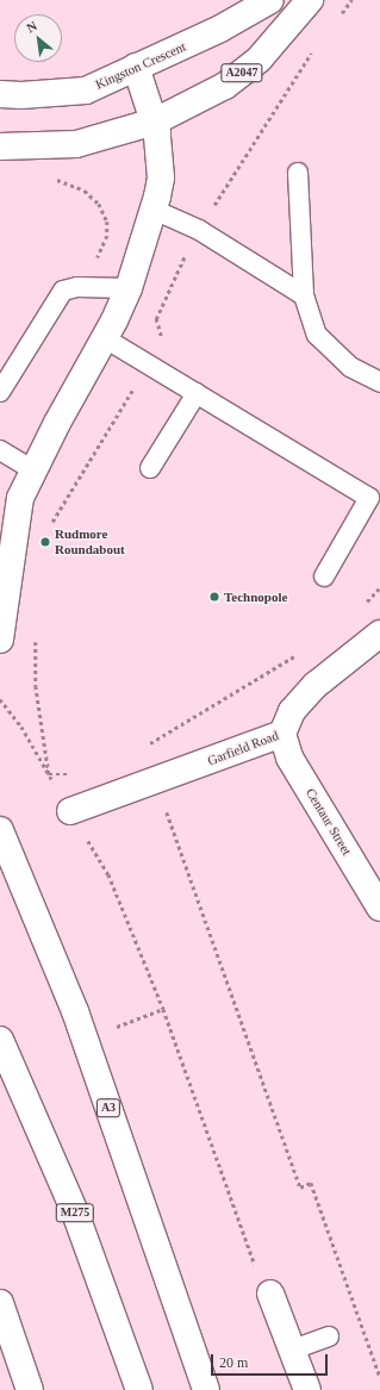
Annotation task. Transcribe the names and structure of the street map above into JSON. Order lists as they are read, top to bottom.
{
  "streets": {
    "main road": [
      "Kingston Crescent",
      "A2047",
      "Garfield Road",
      "Centaur Street",
      "A3",
      "M275"
    ]
  },
  "crossings": [
    ["Garfield Road", "Centaur Street"]
  ],
  "places": ["Rudmore Roundabout", "Technopole"],
  "scale_bar": "20 m",
  "north": "top left"
}
